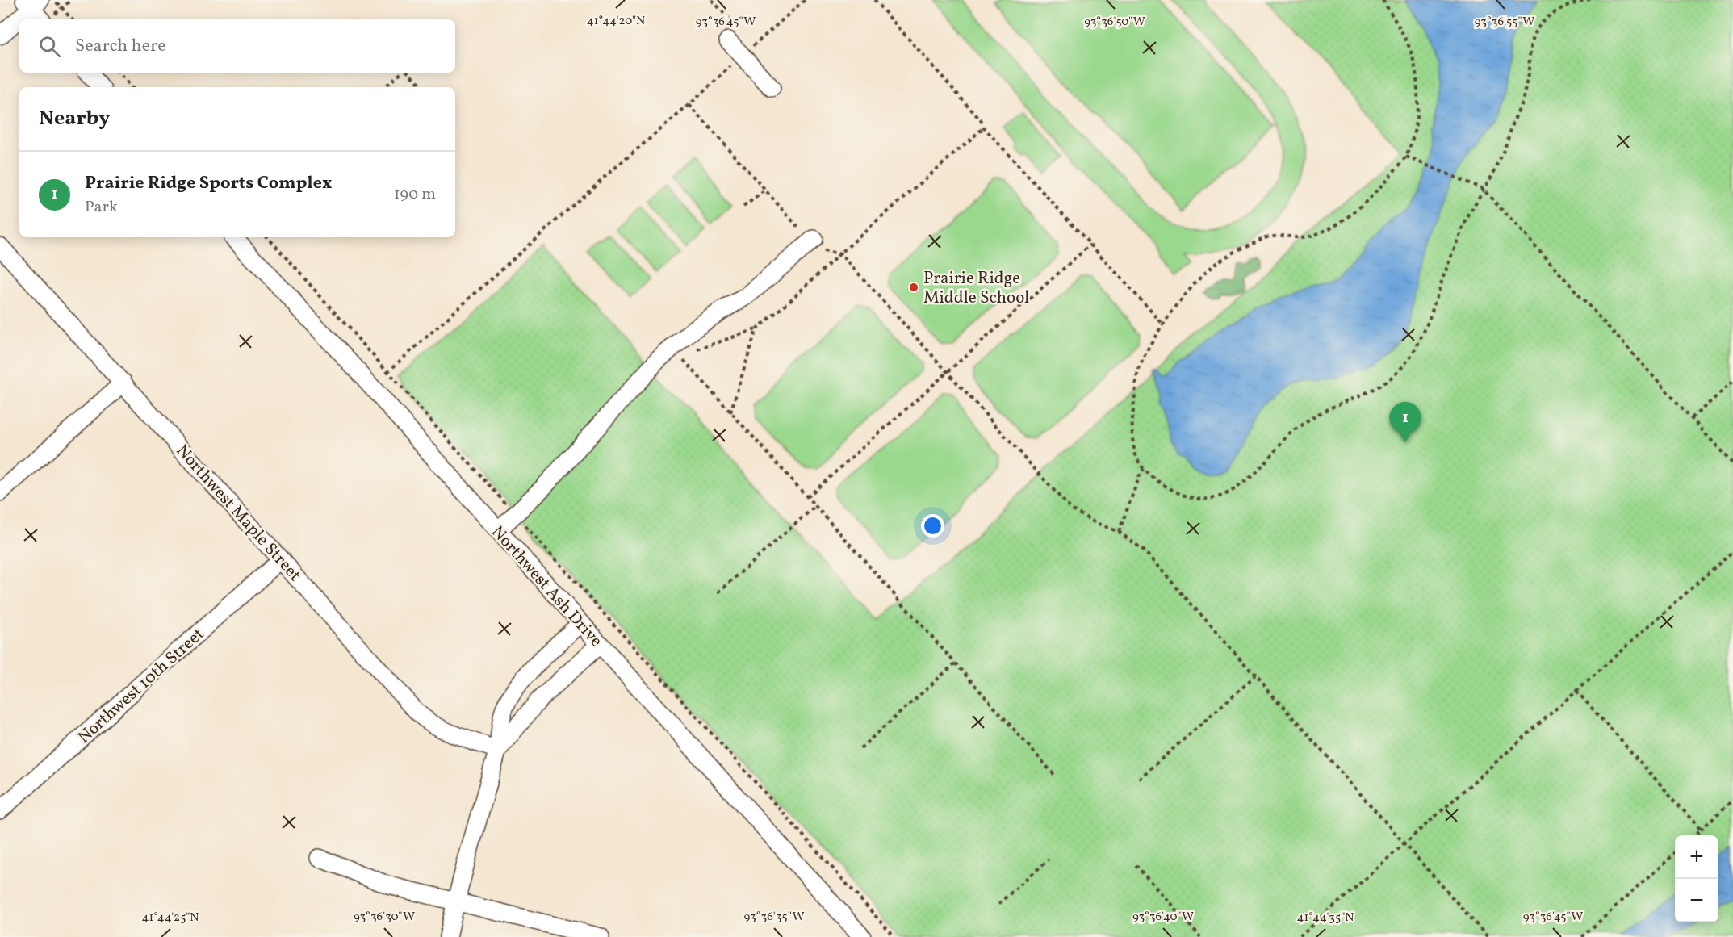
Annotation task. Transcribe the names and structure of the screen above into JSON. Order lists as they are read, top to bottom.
{
  "streets": {
    "street": ["Northwest Maple Street", "Northwest Ash Drive", "Northwest 10th Street"]
  },
  "crossings": [
    ["Northwest Maple Street", "Northwest 10th Street"]
  ],
  "places": ["Prairie Ridge Middle School"],
  "page": {
    "search": "Search here",
    "heading": "Nearby",
    "list": [
      {
        "mark": "1",
        "name": "Prairie Ridge Sports Complex",
        "note": "Park",
        "value": "190 m"
      }
    ],
    "pins": "1",
    "map_buttons": ["+", "−"]
  },
  "coordinates": [
    "41°44'20\"N",
    "93°36'45\"W",
    "93°36'50\"W",
    "93°36'55\"W",
    "93°36'30\"W",
    "93°36'35\"W",
    "93°36'40\"W",
    "41°44'25\"N",
    "41°44'35\"N"
  ]
}
